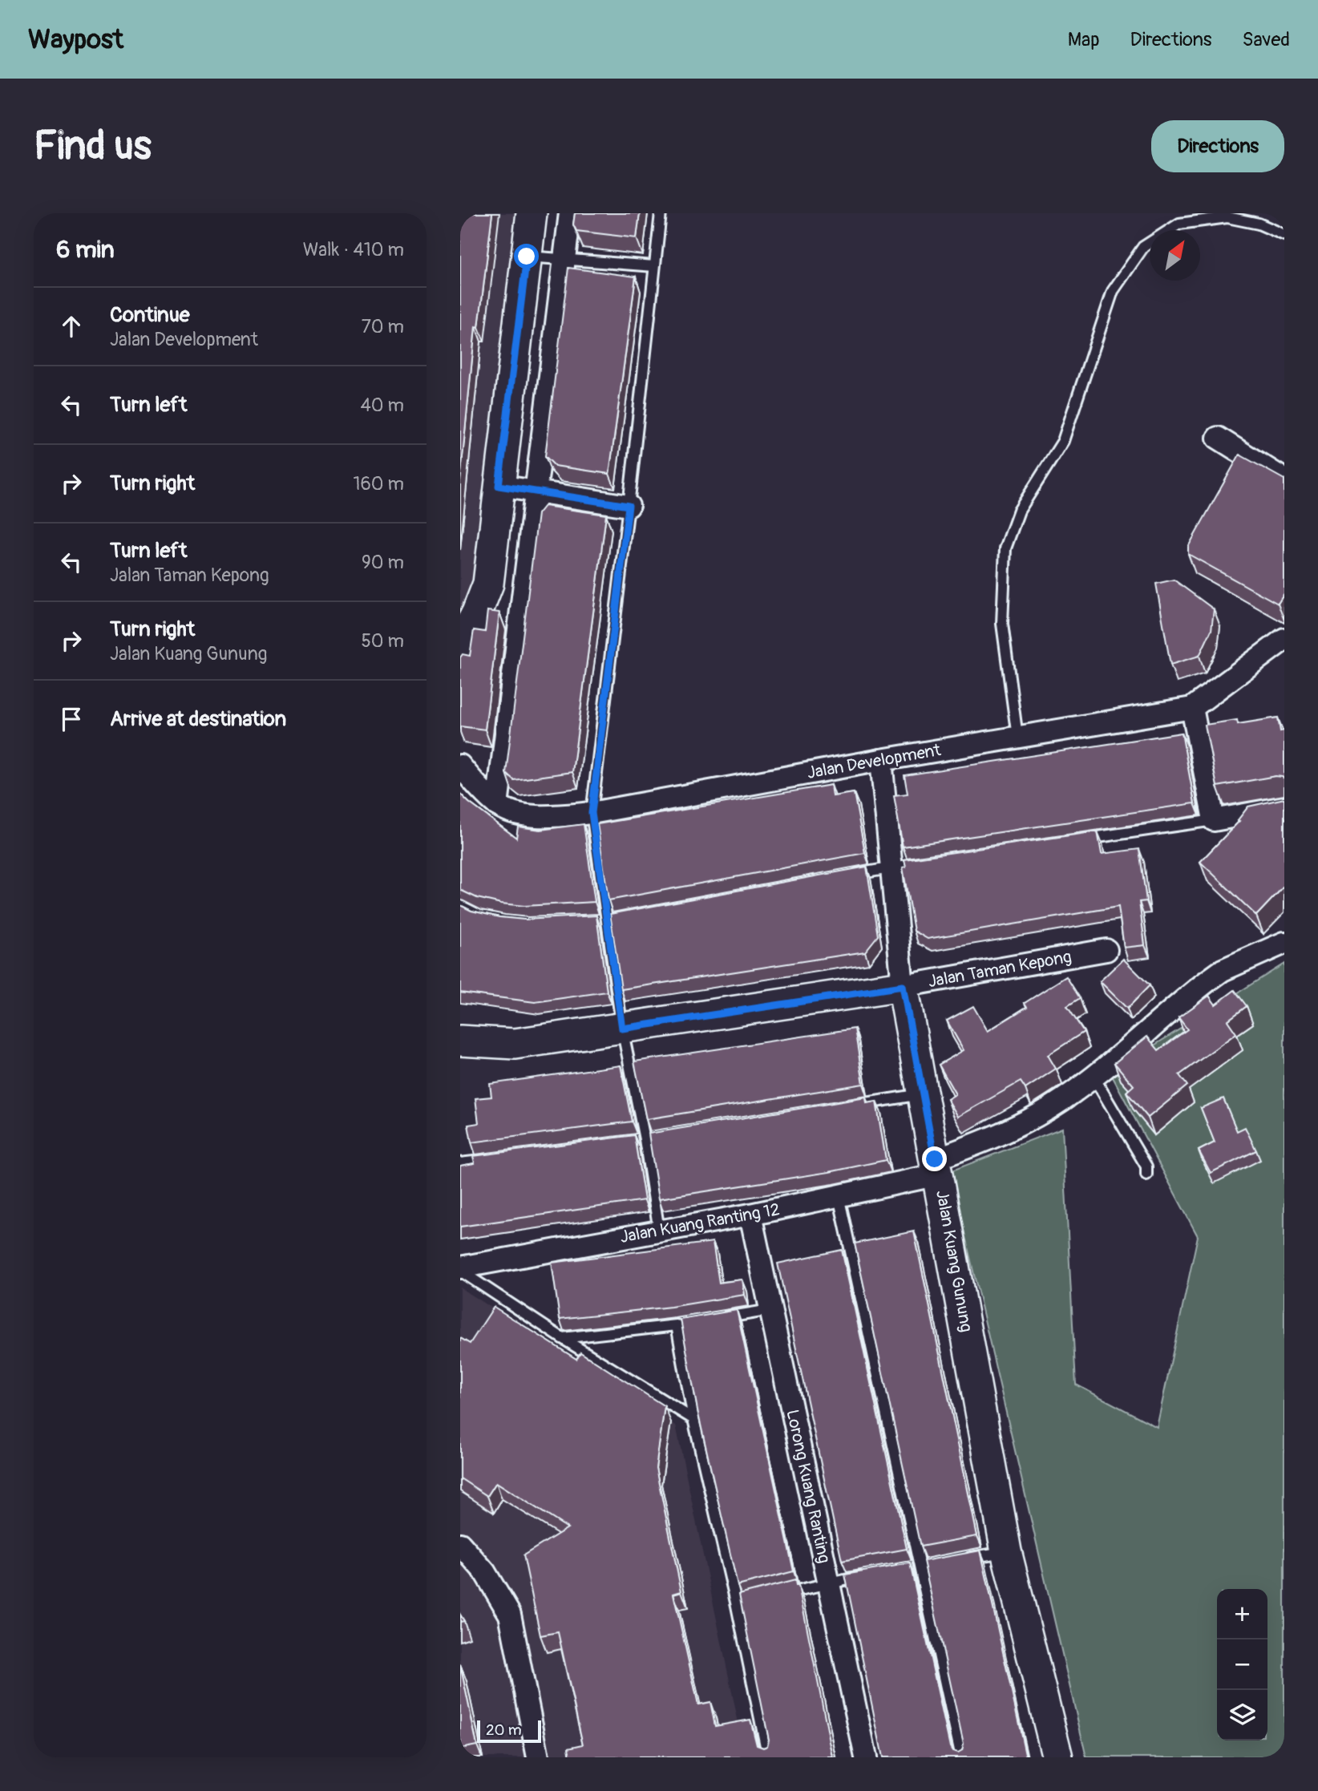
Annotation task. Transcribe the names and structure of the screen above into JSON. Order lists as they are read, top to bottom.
{
  "streets": {
    "street": [
      "Jalan Development",
      "Jalan Taman Kepong",
      "Jalan Kuang Ranting 12",
      "Jalan Kuang Gunung",
      "Lorong Kuang Ranting"
    ]
  },
  "crossings": [
    ["Jalan Development", "Jalan Kuang Gunung"],
    ["Jalan Taman Kepong", "Jalan Kuang Gunung"],
    ["Jalan Kuang Ranting 12", "Jalan Kuang Gunung"],
    ["Jalan Kuang Ranting 12", "Lorong Kuang Ranting"]
  ],
  "scale_bar": "20 m",
  "north": "top right",
  "page": {
    "header": "Waypost",
    "nav": ["Map", "Directions", "Saved"],
    "buttons": "Directions",
    "title": "Find us",
    "heading": ["6 min", "Walk · 410 m"],
    "list": [
      ["Continue", "Jalan Development", "70 m"],
      ["Turn left", "40 m"],
      ["Turn right", "160 m"],
      ["Turn left", "Jalan Taman Kepong", "90 m"],
      ["Turn right", "Jalan Kuang Gunung", "50 m"],
      "Arrive at destination"
    ],
    "map_buttons": ["+", "−"],
    "scale": "20 m"
  }
}
